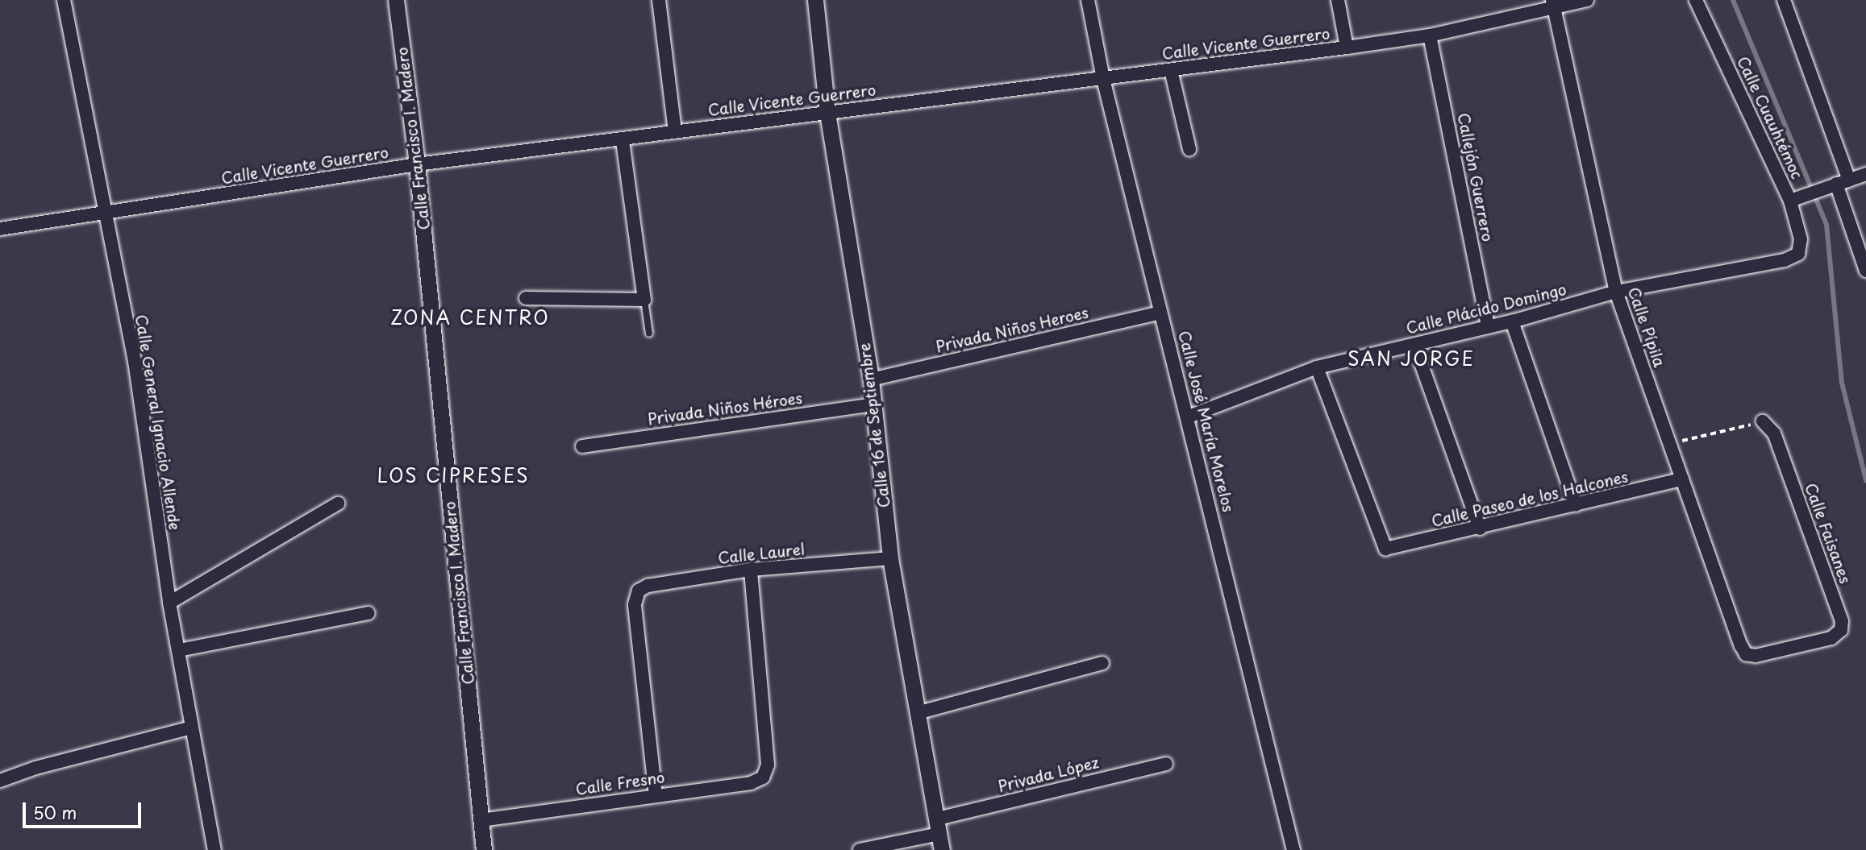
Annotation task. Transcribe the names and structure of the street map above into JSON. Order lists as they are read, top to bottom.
{
  "streets": {
    "street": [
      "Calle Vicente Guerrero",
      "Calle Cuauhtémoc",
      "Calle Francisco I. Madero",
      "Callejón Guerrero",
      "Calle Plácido Domingo",
      "Calle Pípila",
      "Privada Niños Heroes",
      "Privada Niños Héroes",
      "Calle José María Morelos",
      "Calle General Ignacio Allende",
      "Calle 16 de Septiembre",
      "Calle Paseo de los Halcones",
      "Calle Faisanes",
      "Calle Laurel",
      "Privada López",
      "Calle Fresno"
    ]
  },
  "crossings": [
    ["Calle Vicente Guerrero", "Calle Francisco I. Madero"],
    ["Calle Vicente Guerrero", "Callejón Guerrero"],
    ["Calle Vicente Guerrero", "Calle Pípila"],
    ["Calle Vicente Guerrero", "Calle José María Morelos"],
    ["Calle Vicente Guerrero", "Calle General Ignacio Allende"],
    ["Calle Vicente Guerrero", "Calle 16 de Septiembre"],
    ["Calle Cuauhtémoc", "Calle Plácido Domingo"],
    ["Calle Francisco I. Madero", "Calle Fresno"],
    ["Callejón Guerrero", "Calle Plácido Domingo"],
    ["Calle Plácido Domingo", "Calle Pípila"],
    ["Calle Plácido Domingo", "Calle José María Morelos"],
    ["Calle Plácido Domingo", "Calle Paseo de los Halcones"],
    ["Calle Pípila", "Calle Paseo de los Halcones"],
    ["Calle Pípila", "Calle Faisanes"],
    ["Privada Niños Heroes", "Calle José María Morelos"],
    ["Privada Niños Heroes", "Calle 16 de Septiembre"],
    ["Privada Niños Héroes", "Calle 16 de Septiembre"],
    ["Calle 16 de Septiembre", "Calle Laurel"],
    ["Calle 16 de Septiembre", "Privada López"],
    ["Calle Laurel", "Calle Fresno"]
  ],
  "districts": ["ZONA CENTRO", "SAN JORGE", "LOS CIPRESES"],
  "scale_bar": "50 m"
}
